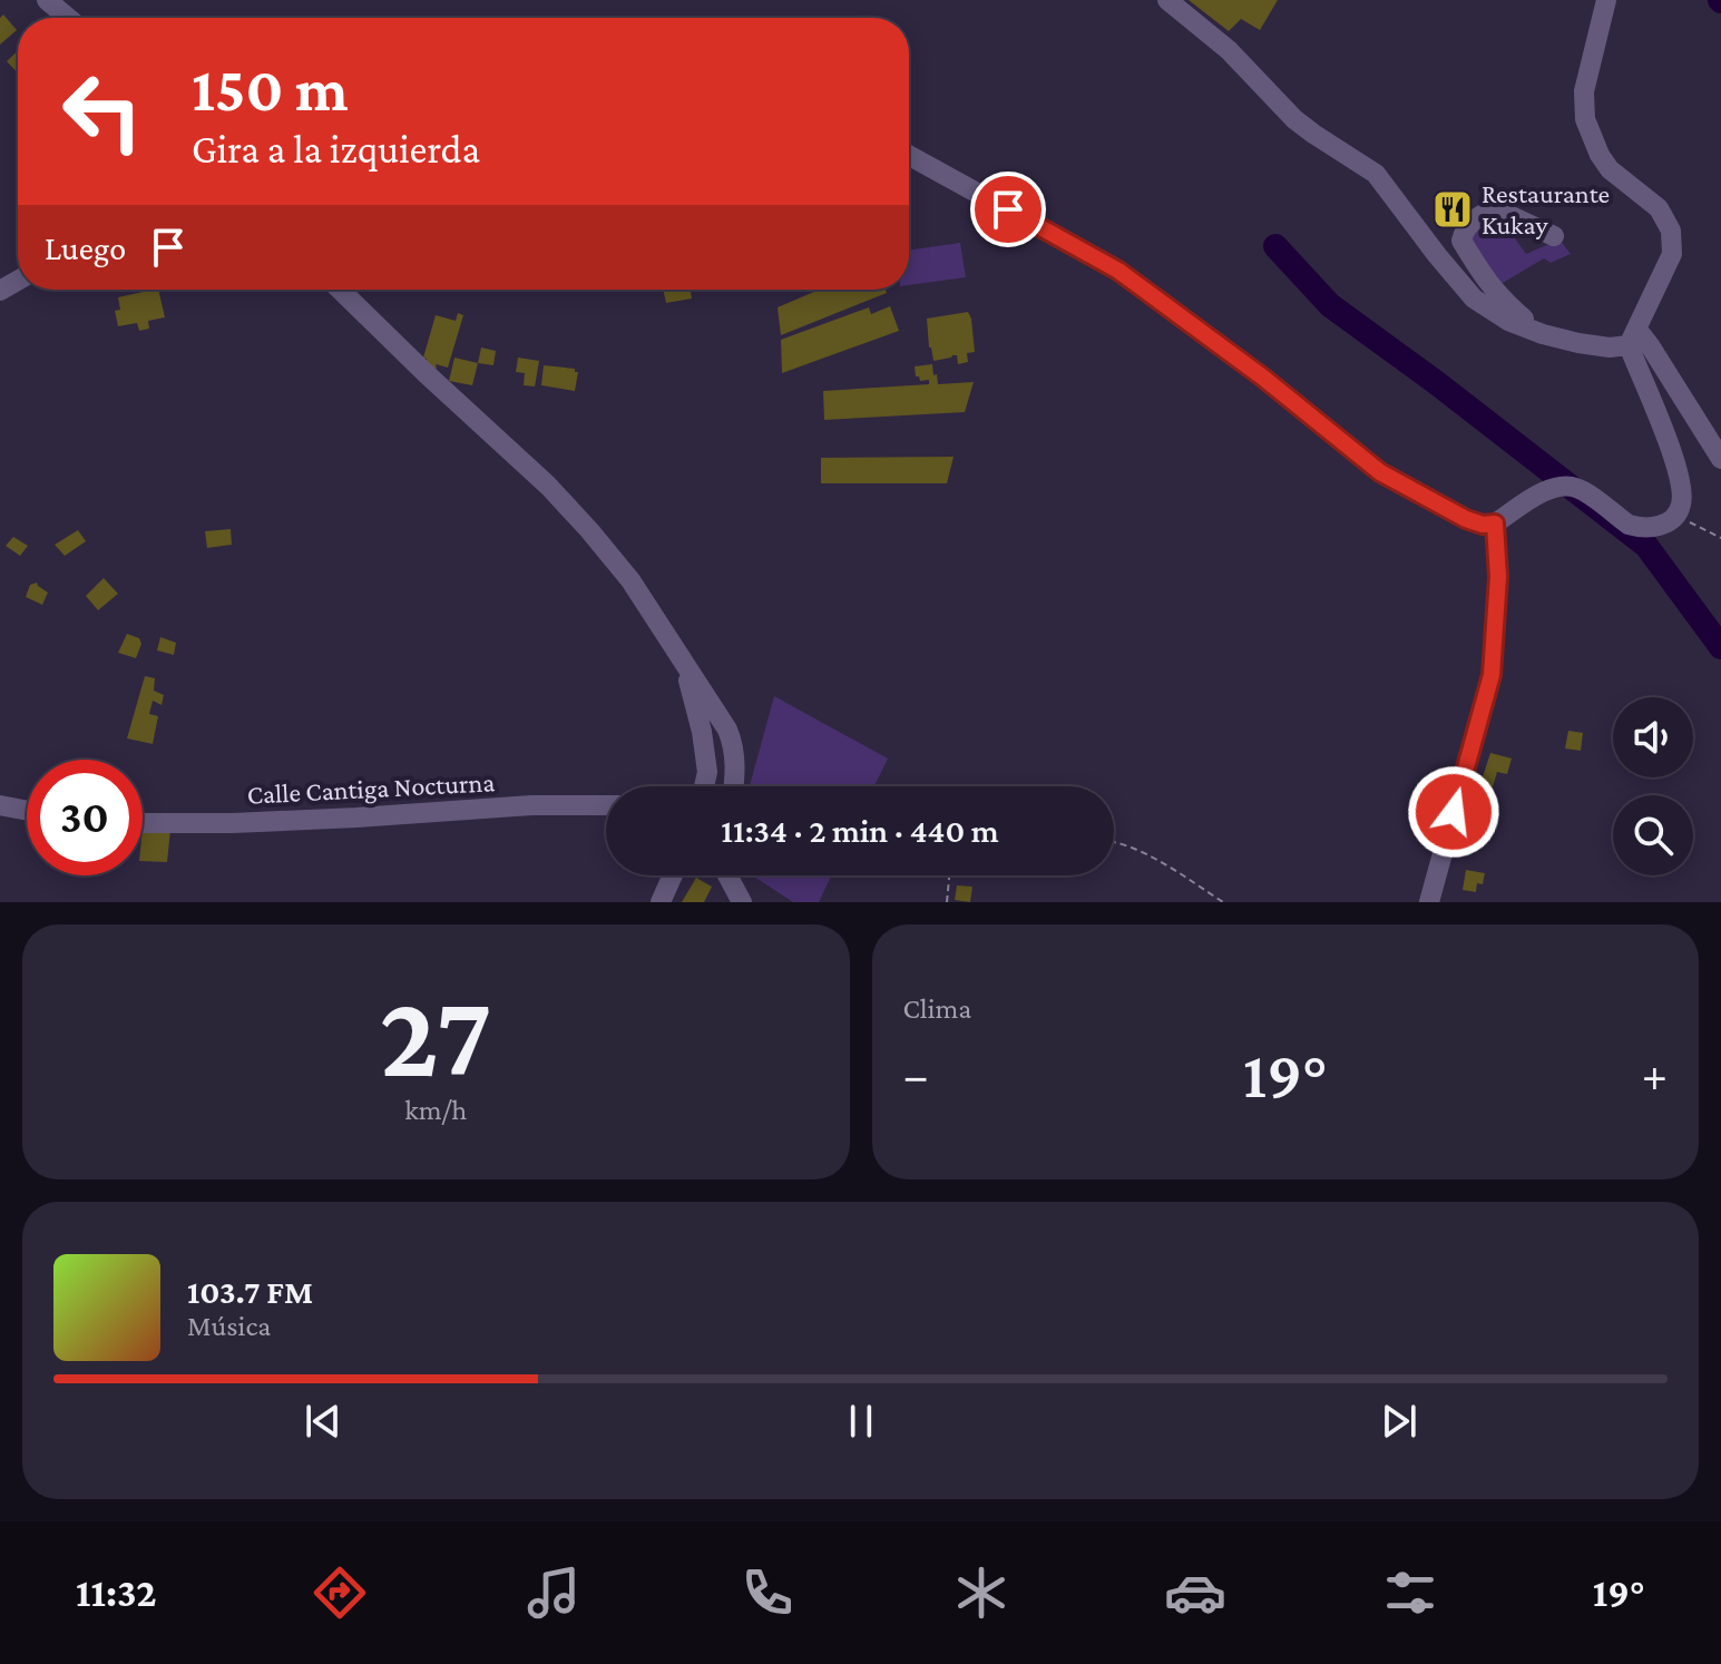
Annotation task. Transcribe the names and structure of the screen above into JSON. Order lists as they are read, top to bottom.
{
  "streets": {
    "street": ["Calle Cantiga Nocturna"]
  },
  "places": {
    "restaurant": ["Restaurante Kukay"]
  },
  "page": {
    "turn": ["150 m", "Gira a la izquierda"],
    "then": "Luego",
    "limit": "30",
    "trip": "11:34 · 2 min · 440 m",
    "tile": [
      ["27", "km/h"],
      "Clima"
    ],
    "heat": ["−", "19°", "+"],
    "song": ["103.7 FM", "Música"],
    "tabs": ["11:32", "19°"]
  }
}
